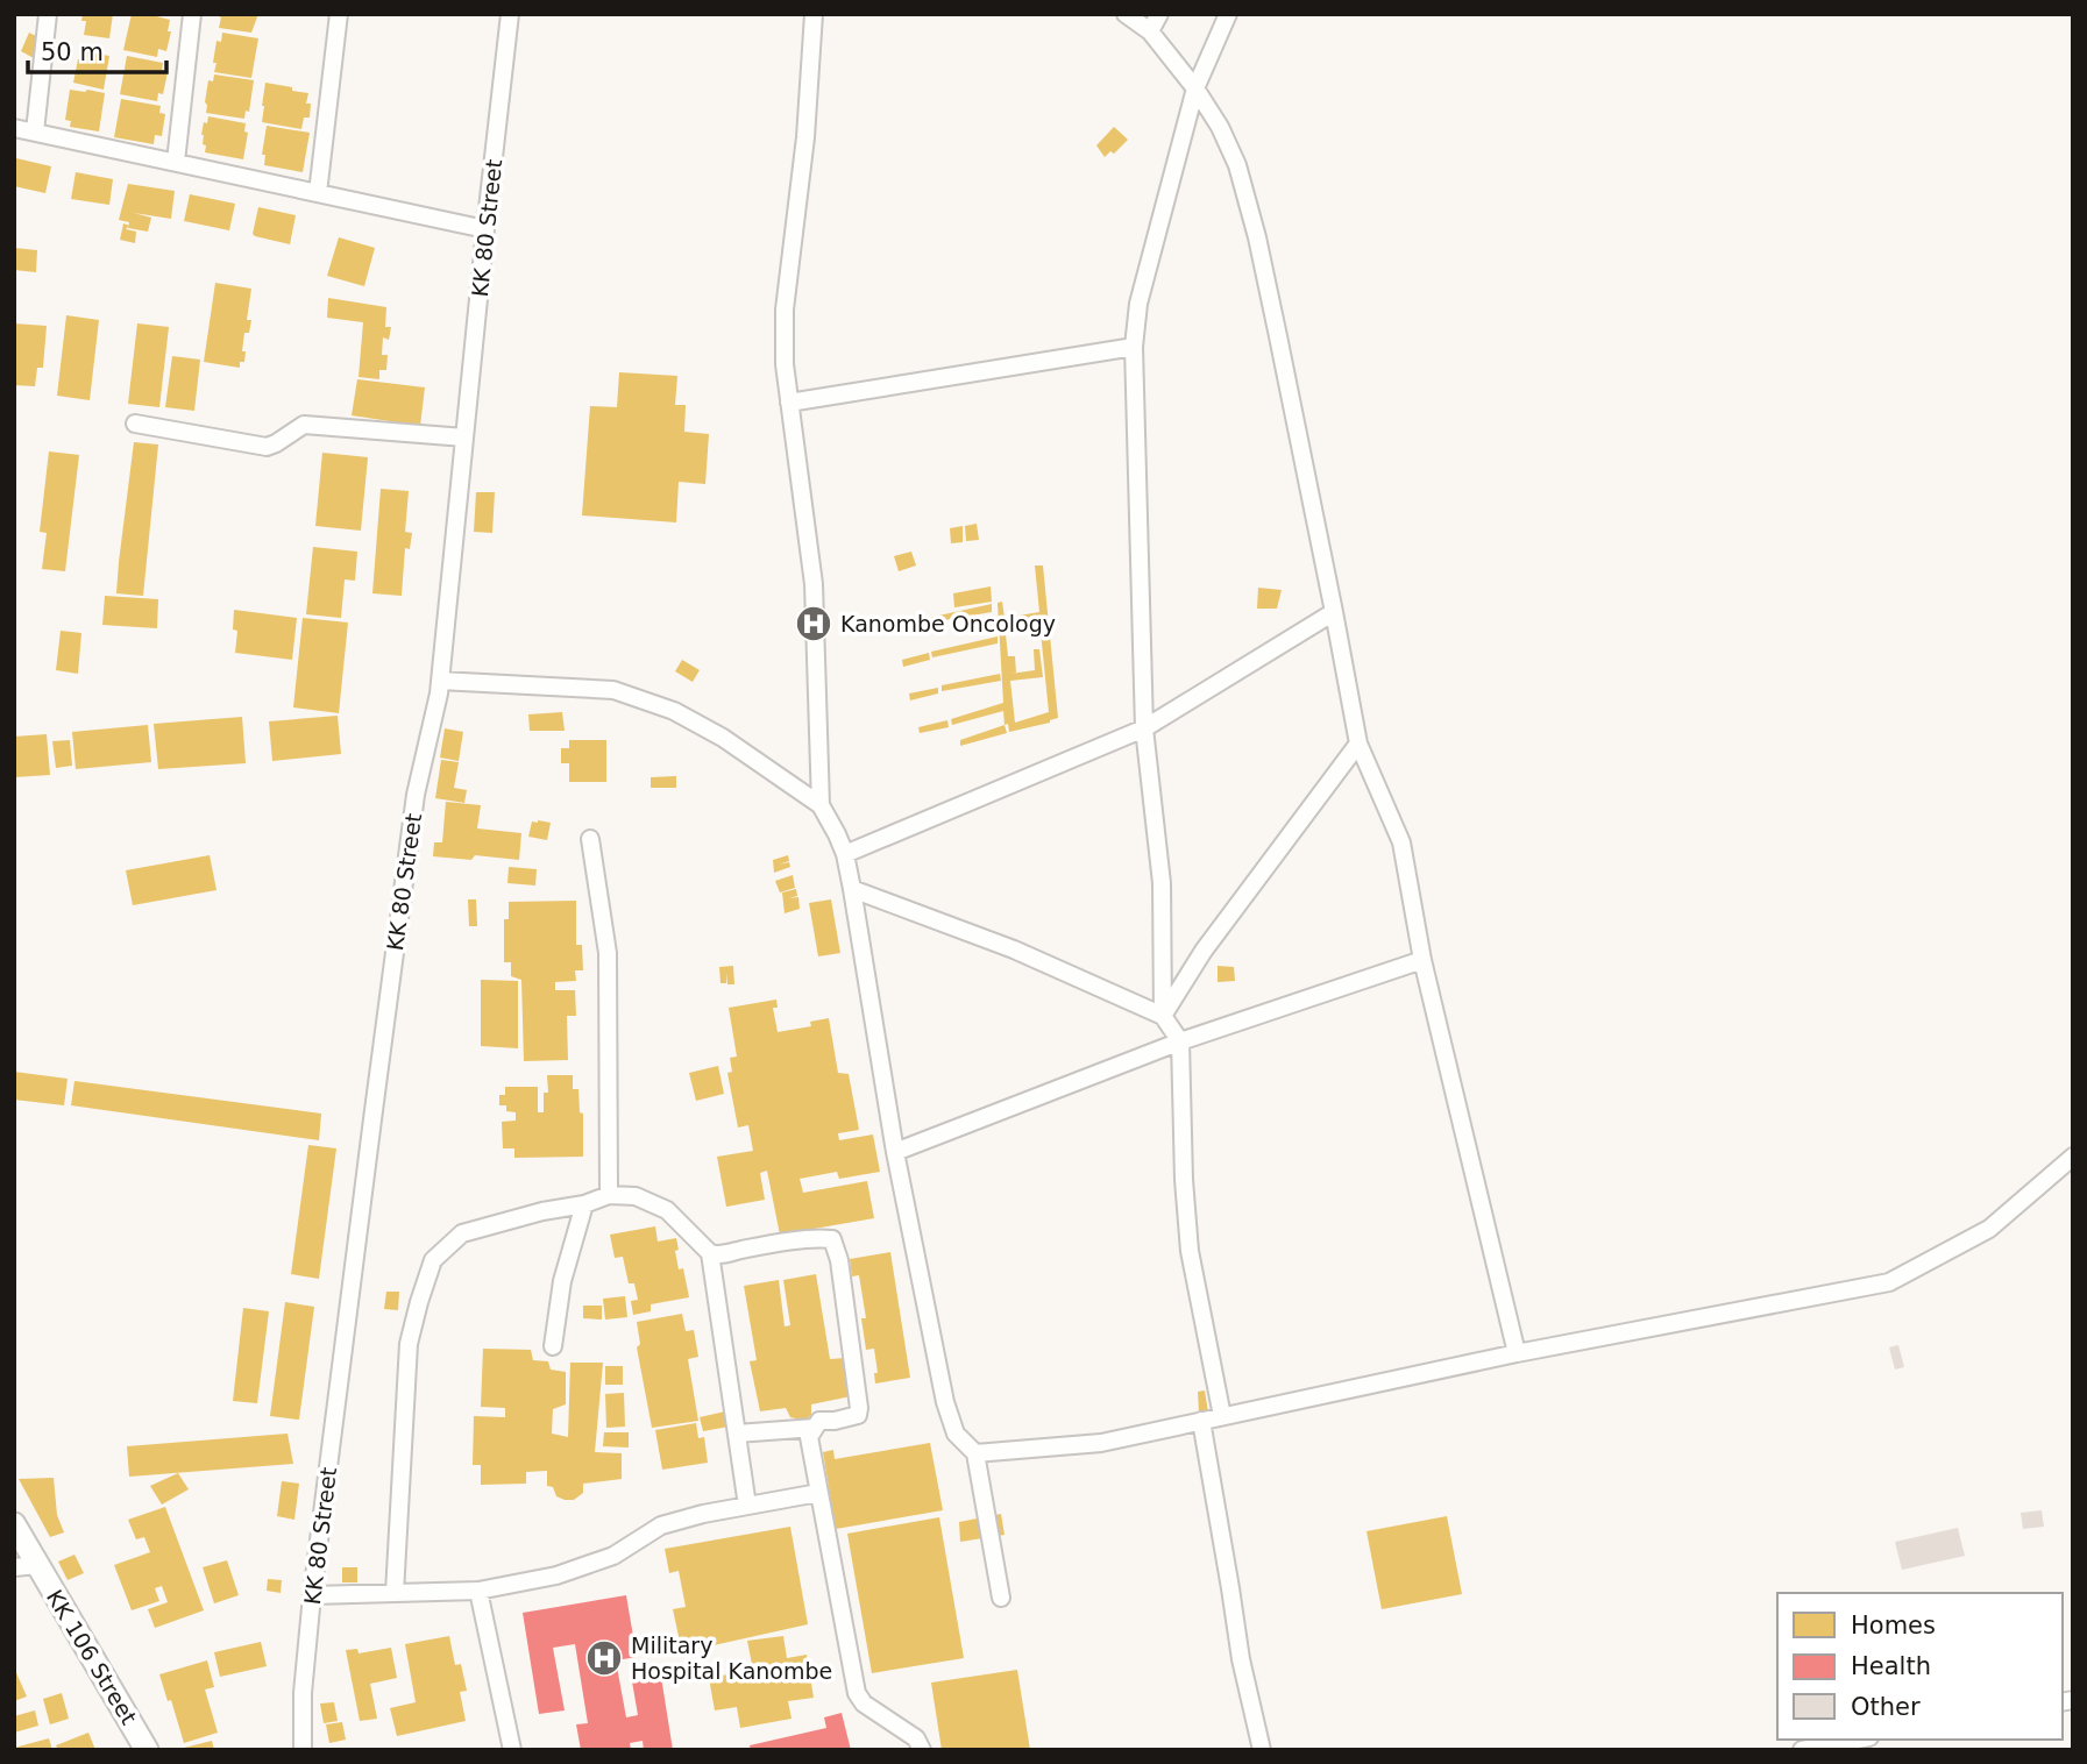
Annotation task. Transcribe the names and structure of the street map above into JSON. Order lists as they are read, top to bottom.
{
  "streets": {
    "street": ["KK 80 Street", "KK 106 Street"]
  },
  "places": {
    "hospital": ["Kanombe Oncology", "Military Hospital Kanombe"]
  },
  "legend": ["Homes", "Health", "Other"],
  "scale_bar": "50 m"
}
